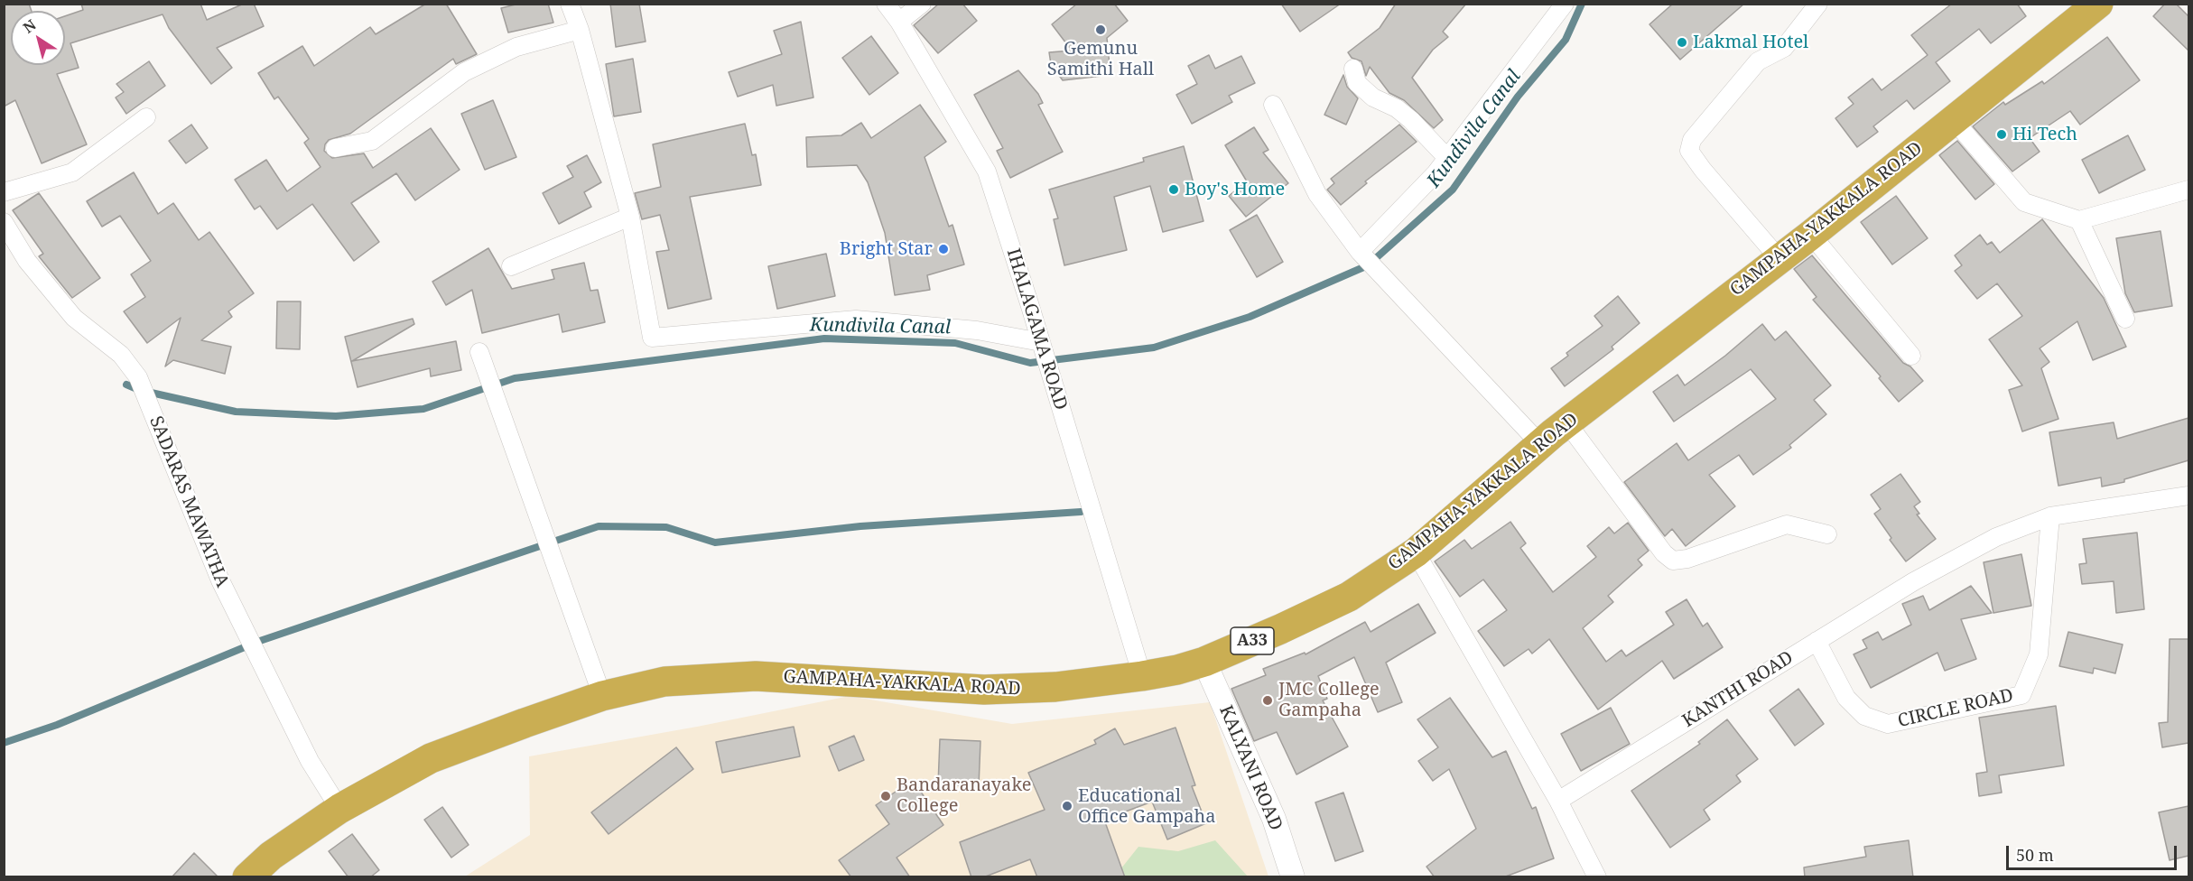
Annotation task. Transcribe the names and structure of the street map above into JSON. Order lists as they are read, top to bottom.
{
  "streets": {
    "highway": ["GAMPAHA-YAKKALA ROAD", "A33"],
    "street": [
      "IHALAGAMA ROAD",
      "SADARAS MAWATHA",
      "KANTHI ROAD",
      "CIRCLE ROAD",
      "KALYANI ROAD"
    ]
  },
  "crossings": [
    ["GAMPAHA-YAKKALA ROAD", "IHALAGAMA ROAD"],
    ["GAMPAHA-YAKKALA ROAD", "SADARAS MAWATHA"],
    ["GAMPAHA-YAKKALA ROAD", "KALYANI ROAD"],
    ["KANTHI ROAD", "CIRCLE ROAD"]
  ],
  "water": ["Kundivila Canal"],
  "places": [
    "Gemunu Samithi Hall",
    "Lakmal Hotel",
    "Hi Tech",
    "Boy's Home",
    "Bright Star",
    "JMC College Gampaha",
    "Bandaranayake College",
    "Educational Office Gampaha"
  ],
  "scale_bar": "50 m",
  "north": "top left"
}
